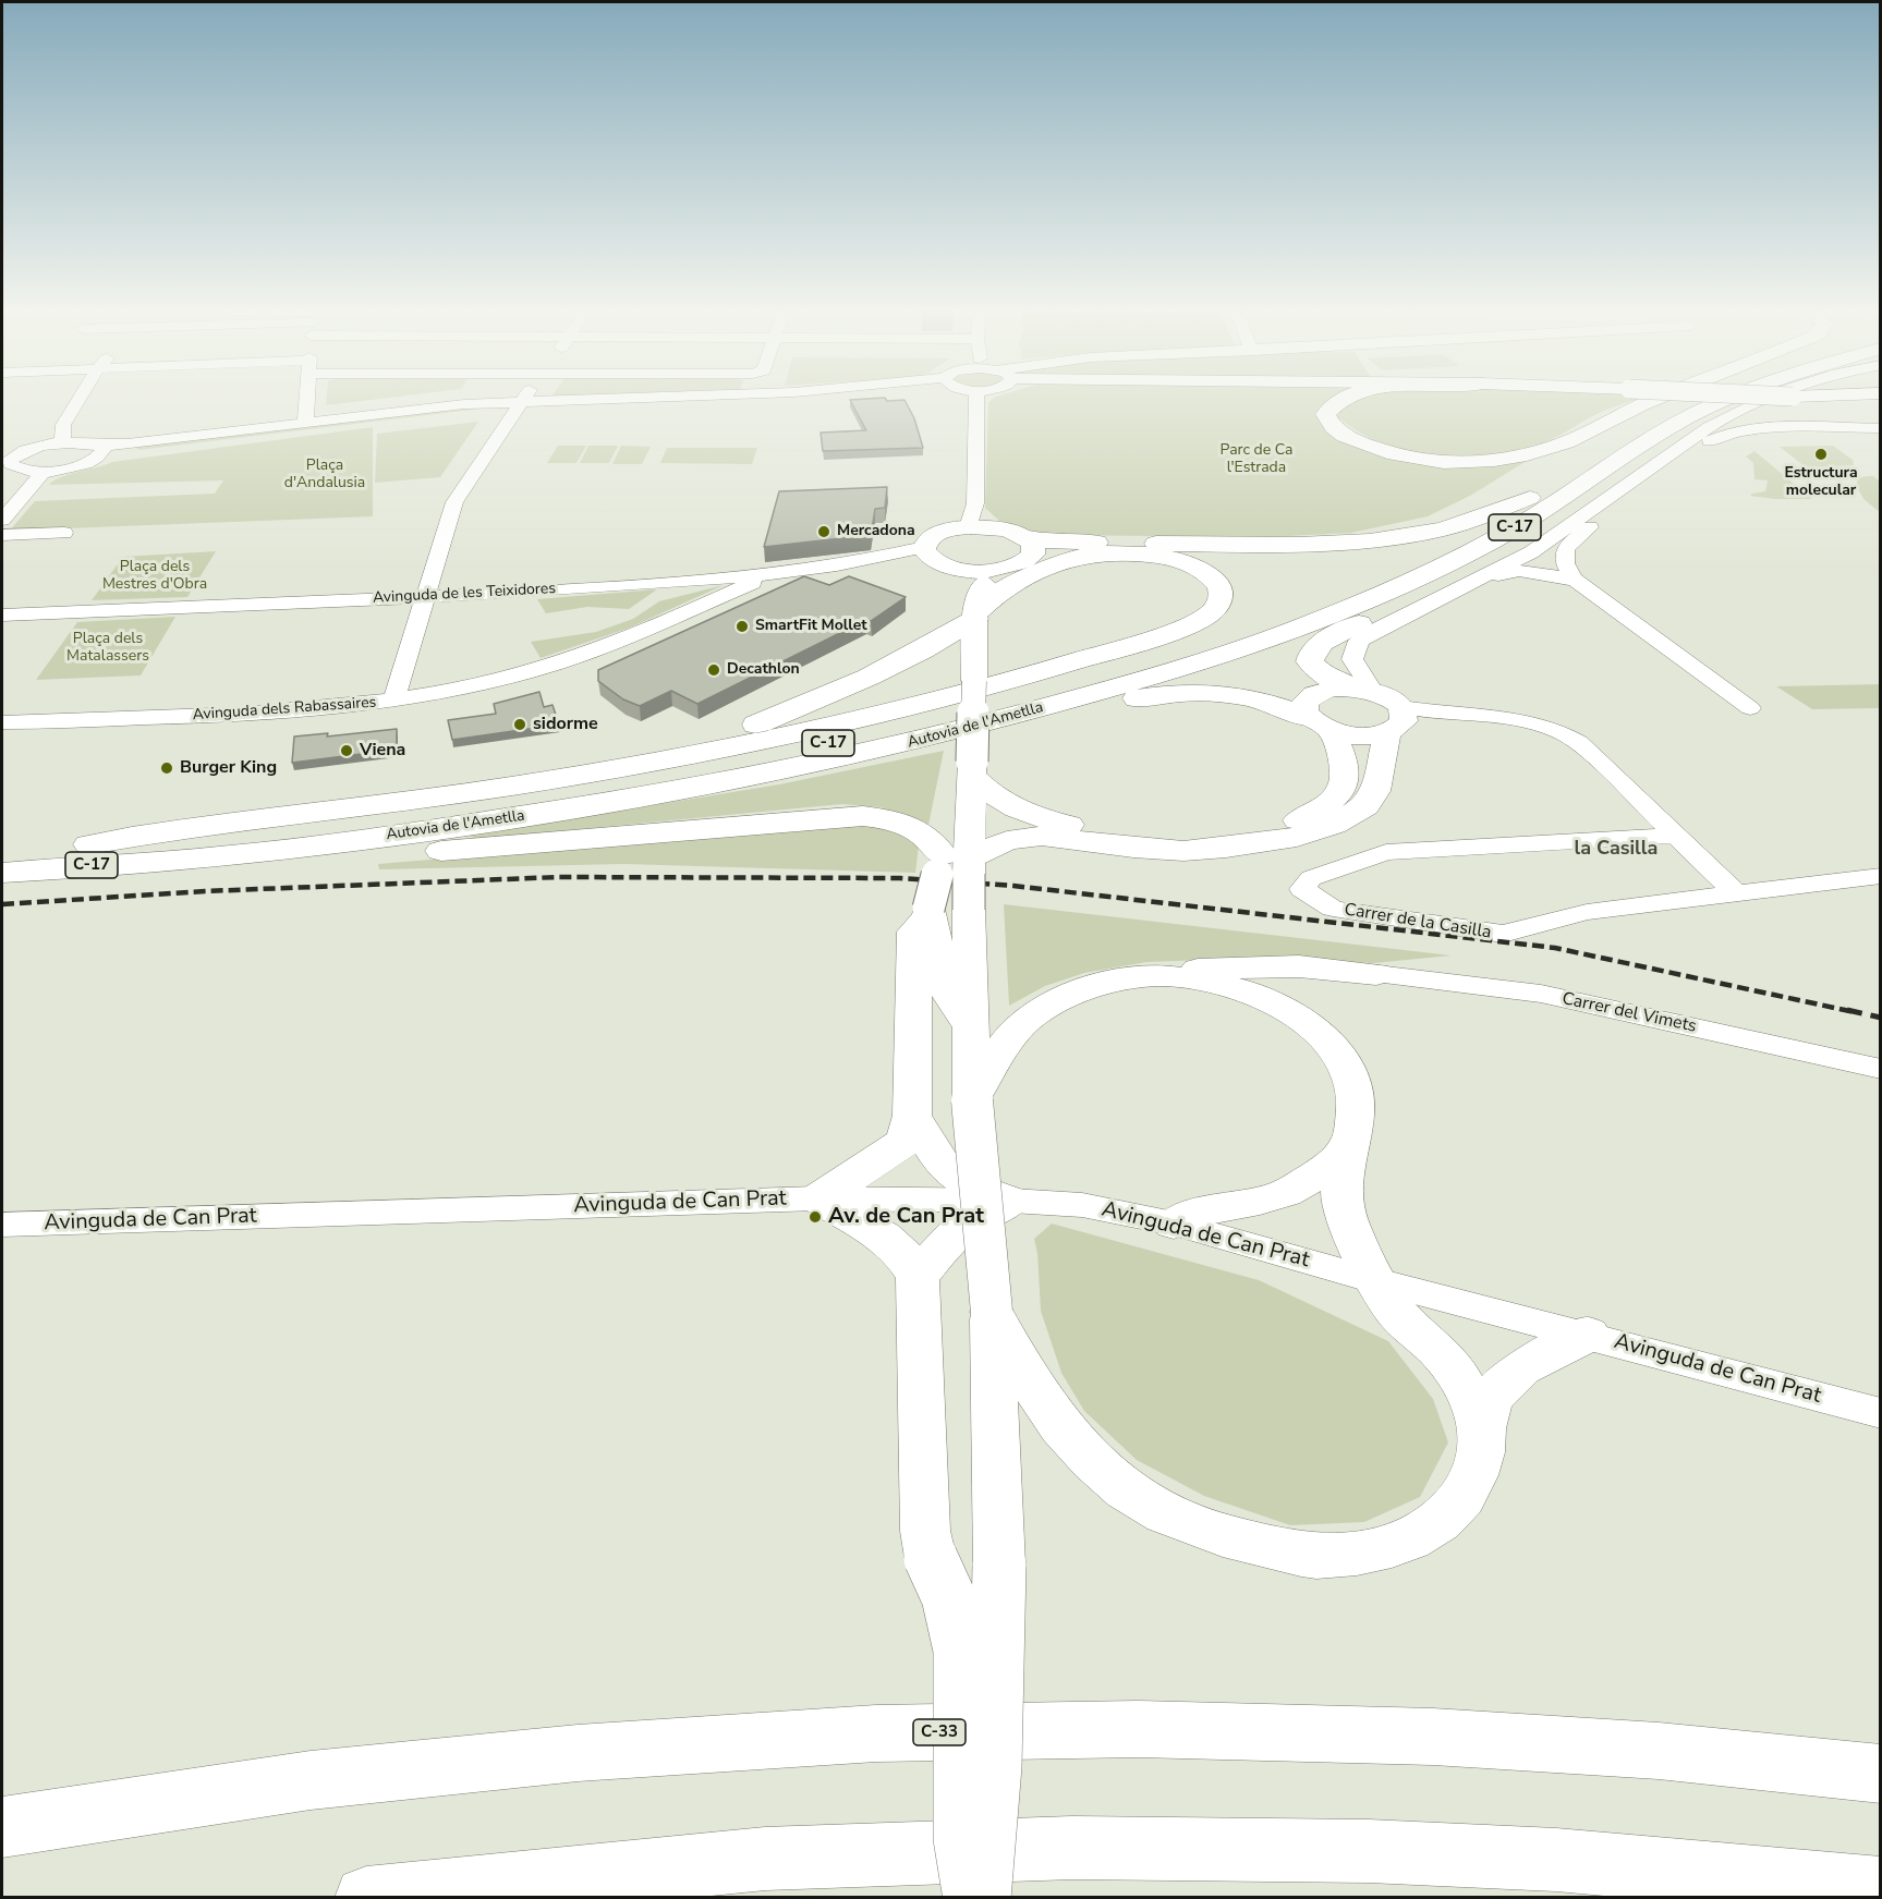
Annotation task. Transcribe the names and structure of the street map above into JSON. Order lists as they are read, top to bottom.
{
  "streets": {
    "highway": ["C-17", "Autovia de l'Ametlla", "C-33"],
    "street": [
      "Avinguda de les Teixidores",
      "Avinguda dels Rabassaires",
      "Carrer de la Casilla",
      "Carrer del Vimets",
      "Avinguda de Can Prat"
    ]
  },
  "crossings": [
    ["Avinguda de les Teixidores", "Avinguda dels Rabassaires"]
  ],
  "districts": ["la Casilla"],
  "parks": [
    "Parc de Ca l'Estrada",
    "Plaça d'Andalusia",
    "Plaça dels Mestres d'Obra",
    "Plaça dels Matalassers"
  ],
  "places": [
    "Estructura molecular",
    "Mercadona",
    "SmartFit Mollet",
    "Decathlon",
    "sidorme",
    "Viena",
    "Burger King",
    "Av. de Can Prat"
  ]
}
